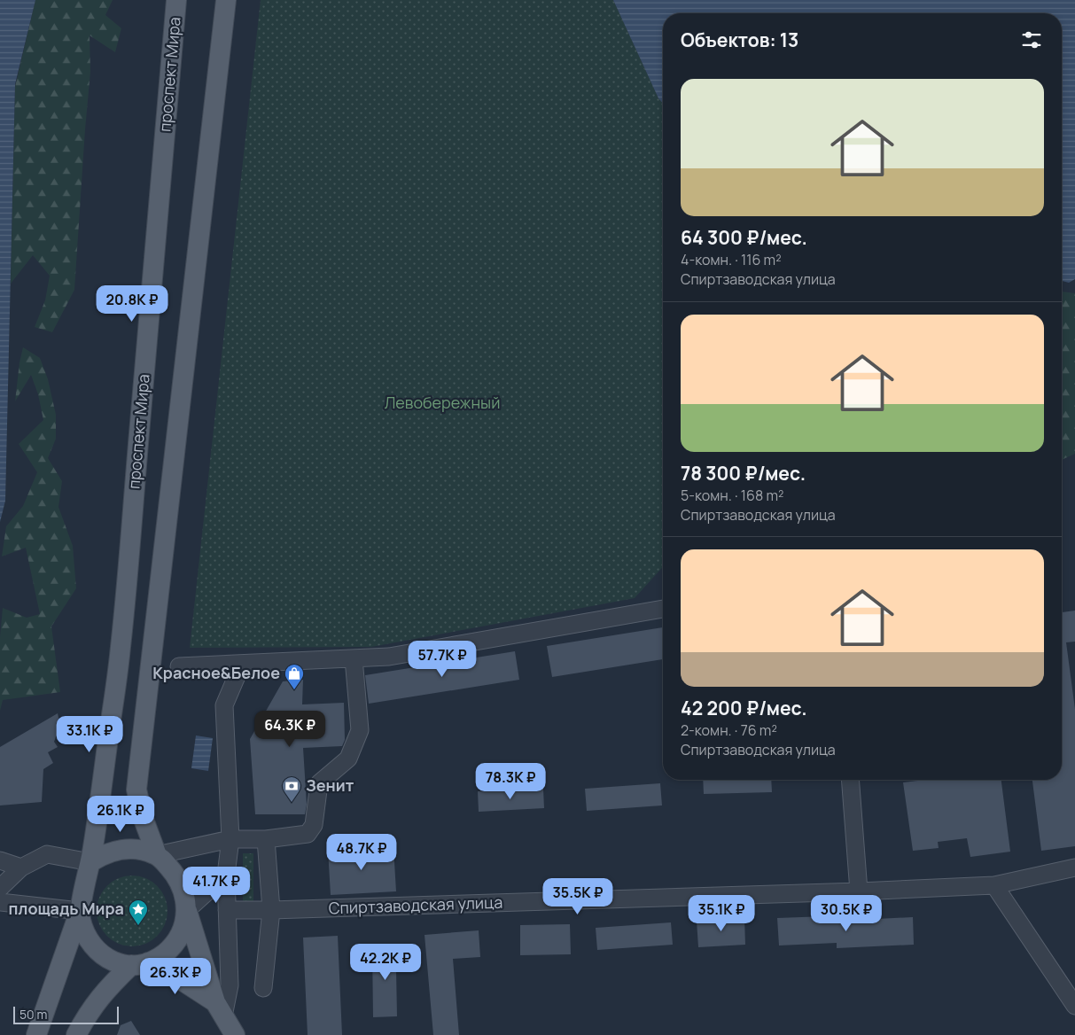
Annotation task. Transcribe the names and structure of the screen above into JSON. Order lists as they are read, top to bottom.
{
  "streets": {
    "main road": ["проспект Мира"],
    "street": ["Спиртзаводская улица"]
  },
  "parks": ["Левобережный"],
  "places": {
    "shop": ["Красное&Белое"],
    "bank": ["Зенит"],
    "place": ["площадь Мира"]
  },
  "scale_bar": "50 m",
  "page": {
    "heading": "Объектов: 13",
    "list": [
      {
        "name": "64 300 ₽/мес.",
        "note": "4-комн. · 116 m² · Спиртзаводская улица"
      },
      {
        "name": "78 300 ₽/мес.",
        "note": "5-комн. · 168 m² · Спиртзаводская улица"
      },
      {
        "name": "42 200 ₽/мес.",
        "note": "2-комн. · 76 m² · Спиртзаводская улица"
      }
    ],
    "price": [
      "20.8K ₽",
      "57.7K ₽",
      "64.3K ₽",
      "33.1K ₽",
      "78.3K ₽",
      "26.1K ₽",
      "48.7K ₽",
      "41.7K ₽",
      "35.5K ₽",
      "35.1K ₽",
      "30.5K ₽",
      "42.2K ₽",
      "26.3K ₽"
    ],
    "scale": "50 m"
  }
}
